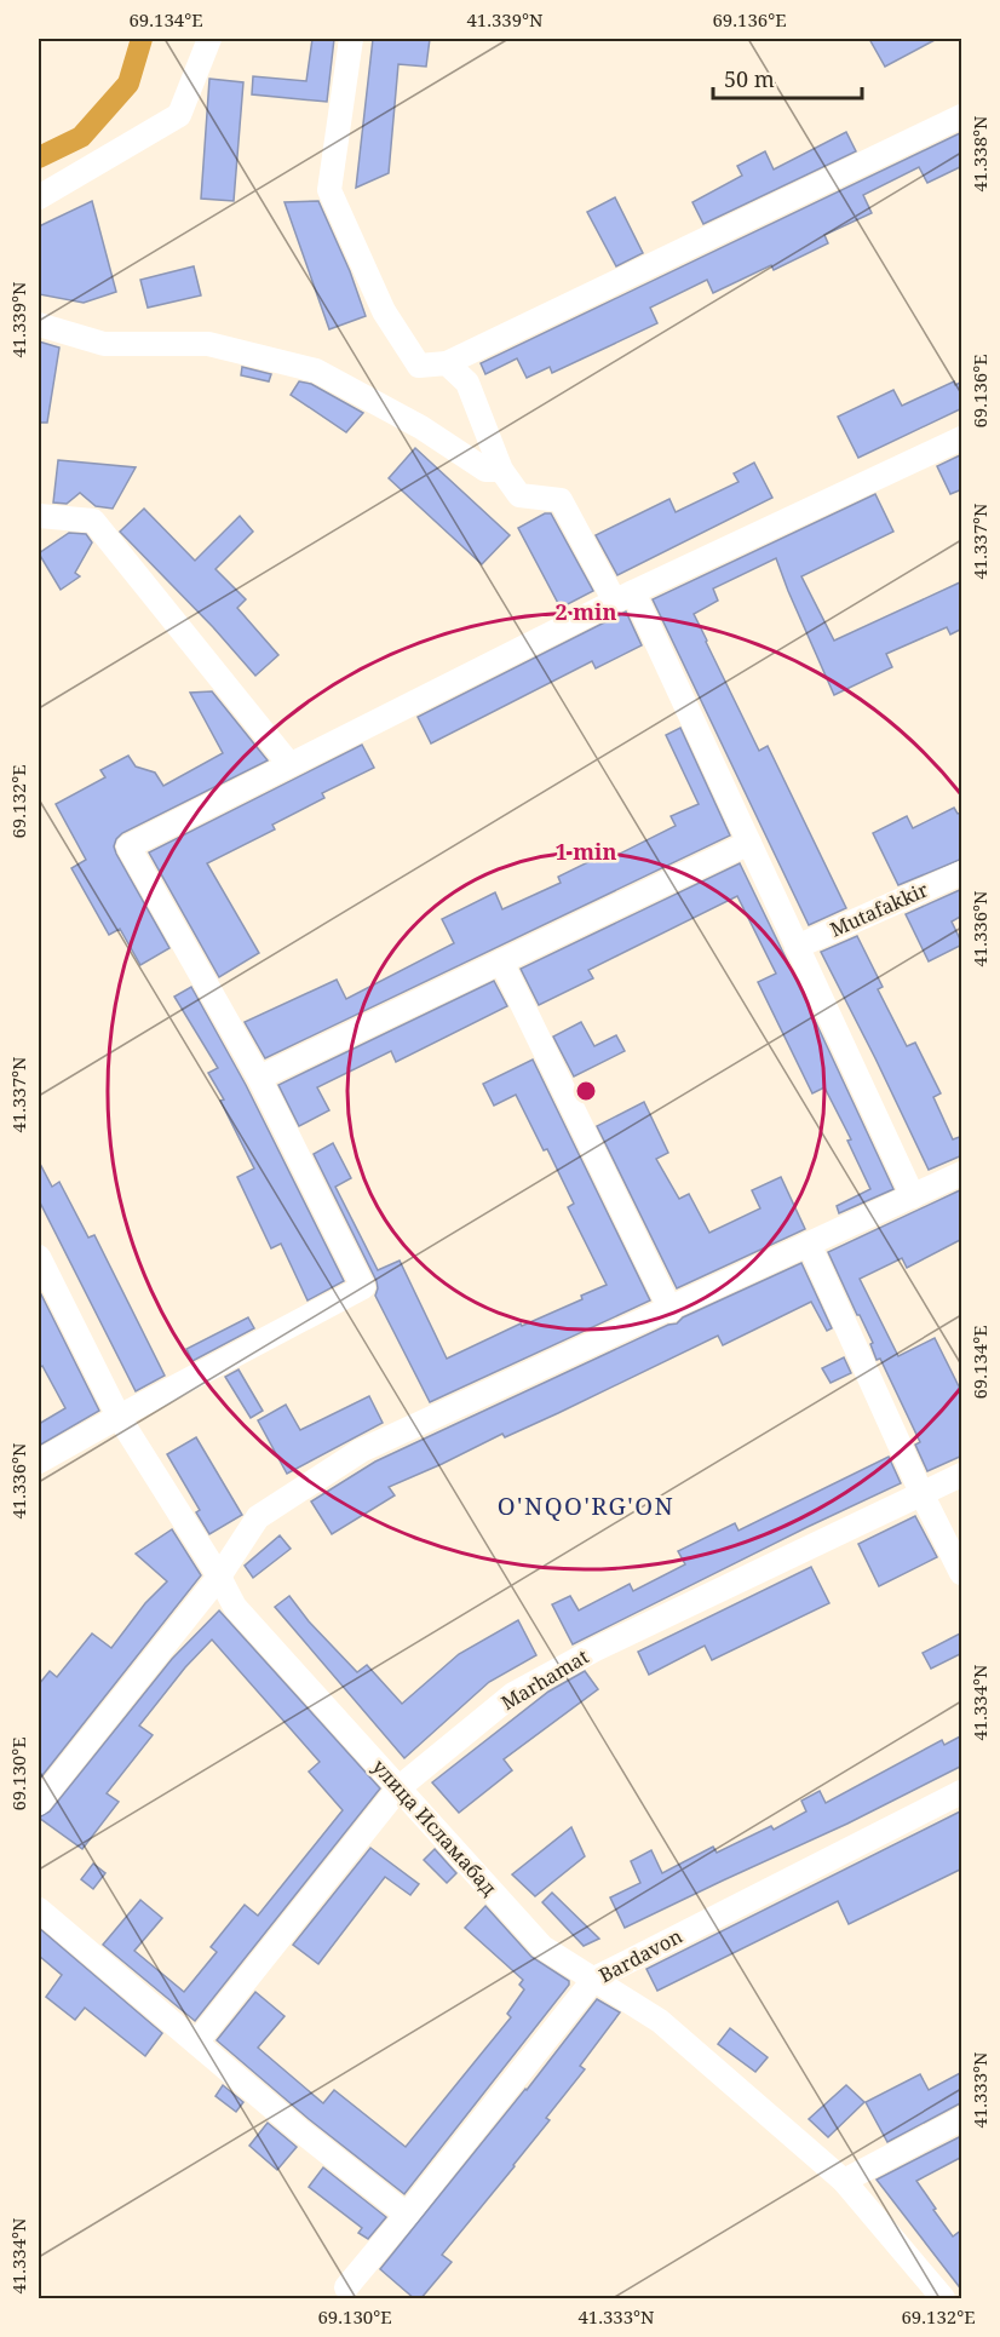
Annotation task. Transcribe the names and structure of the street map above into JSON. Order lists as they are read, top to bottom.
{
  "streets": {
    "street": [
      "Mutafakkir",
      "Marhamat",
      "улица Исламабад",
      "Bardavon"
    ]
  },
  "crossings": [
    ["Marhamat", "улица Исламабад"],
    ["улица Исламабад", "Bardavon"]
  ],
  "districts": ["O'NQO'RG'ON"],
  "scale_bar": "50 m",
  "coordinates": [
    "69.134°E",
    "41.339°N",
    "69.136°E",
    "41.338°N",
    "41.337°N",
    "69.132°E",
    "41.336°N",
    "41.334°N",
    "69.130°E",
    "41.333°N"
  ],
  "rings": ["2 min", "1 min"]
}
